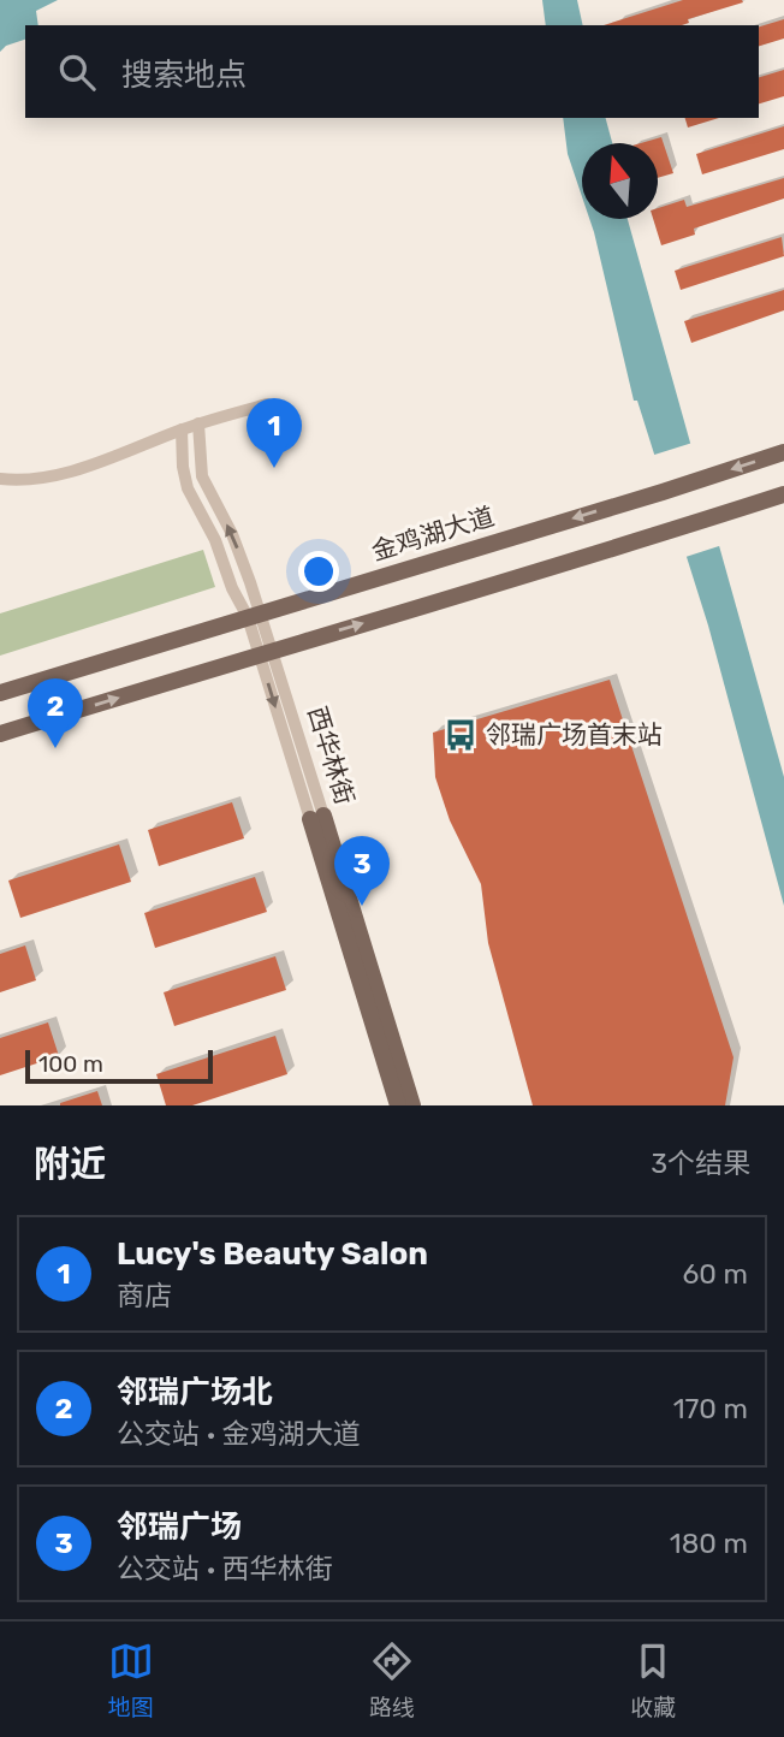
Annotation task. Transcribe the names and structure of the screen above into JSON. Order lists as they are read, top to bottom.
{
  "streets": {
    "main road": ["金鸡湖大道", "西华林街"]
  },
  "crossings": [
    ["金鸡湖大道", "西华林街"]
  ],
  "places": {
    "bus stop": ["邻瑞广场首末站"]
  },
  "scale_bar": "100 m",
  "north": "top",
  "page": {
    "search": "搜索地点",
    "pins": ["1", "2", "3"],
    "scale": "100 m",
    "heading": ["附近", "3个结果"],
    "list": [
      {
        "mark": "1",
        "name": "Lucy's Beauty Salon",
        "note": "商店",
        "value": "60 m"
      },
      {
        "mark": "2",
        "name": "邻瑞广场北",
        "note": "公交站 · 金鸡湖大道",
        "value": "170 m"
      },
      {
        "mark": "3",
        "name": "邻瑞广场",
        "note": "公交站 · 西华林街",
        "value": "180 m"
      }
    ],
    "nav": ["地图", "路线", "收藏"]
  }
}
